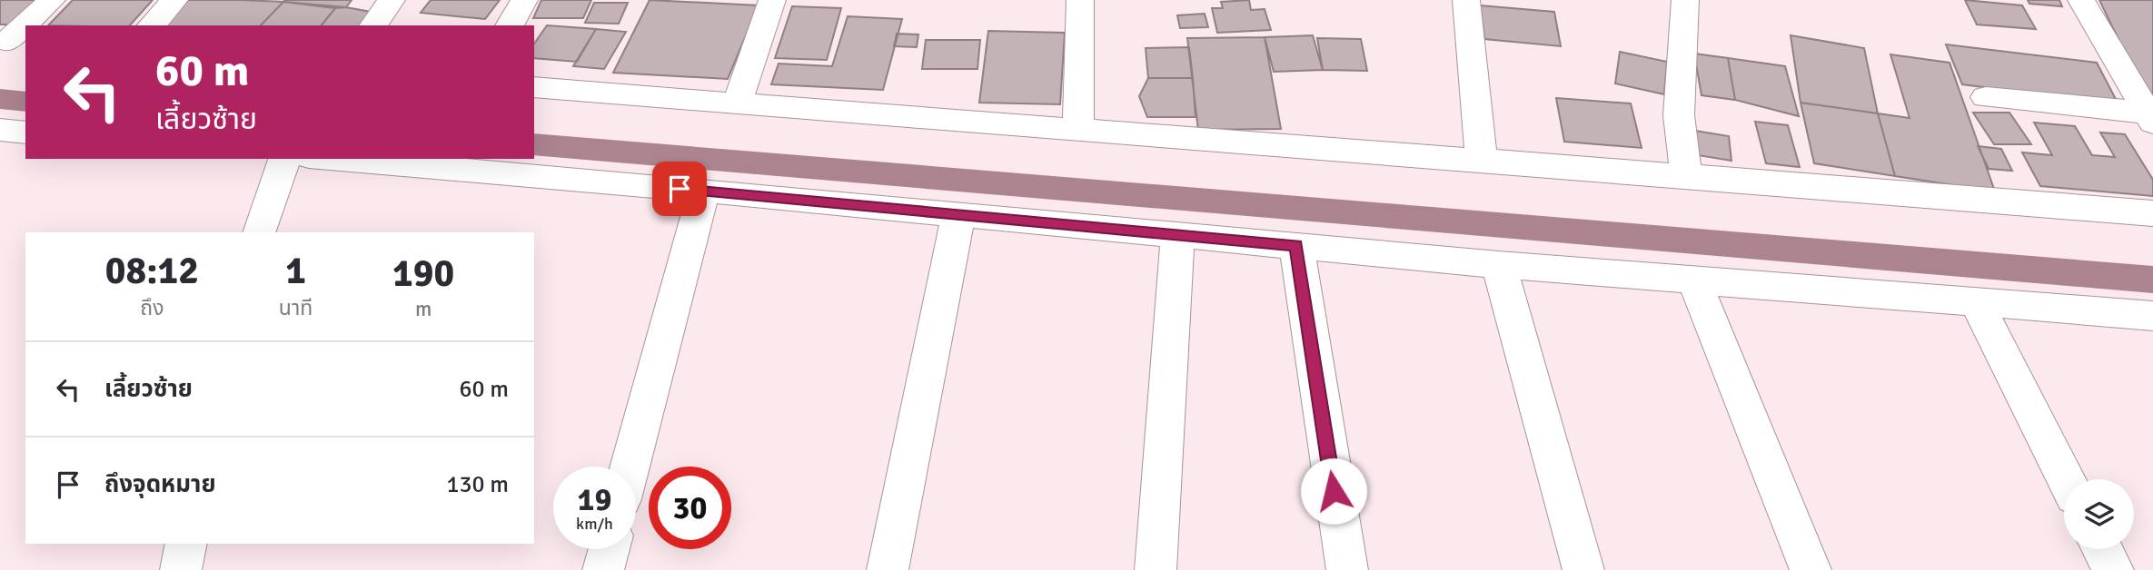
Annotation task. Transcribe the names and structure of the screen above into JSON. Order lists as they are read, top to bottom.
{
  "page": {
    "turn": ["60 m", "เลี้ยวซ้าย"],
    "eta": [
      "08:12",
      "ถึง",
      "1",
      "นาที",
      "190",
      "m"
    ],
    "list": [
      {
        "name": "เลี้ยวซ้าย",
        "value": "60 m"
      },
      {
        "name": "ถึงจุดหมาย",
        "value": "130 m"
      }
    ],
    "speed": "19 km/h",
    "limit": "30"
  }
}
